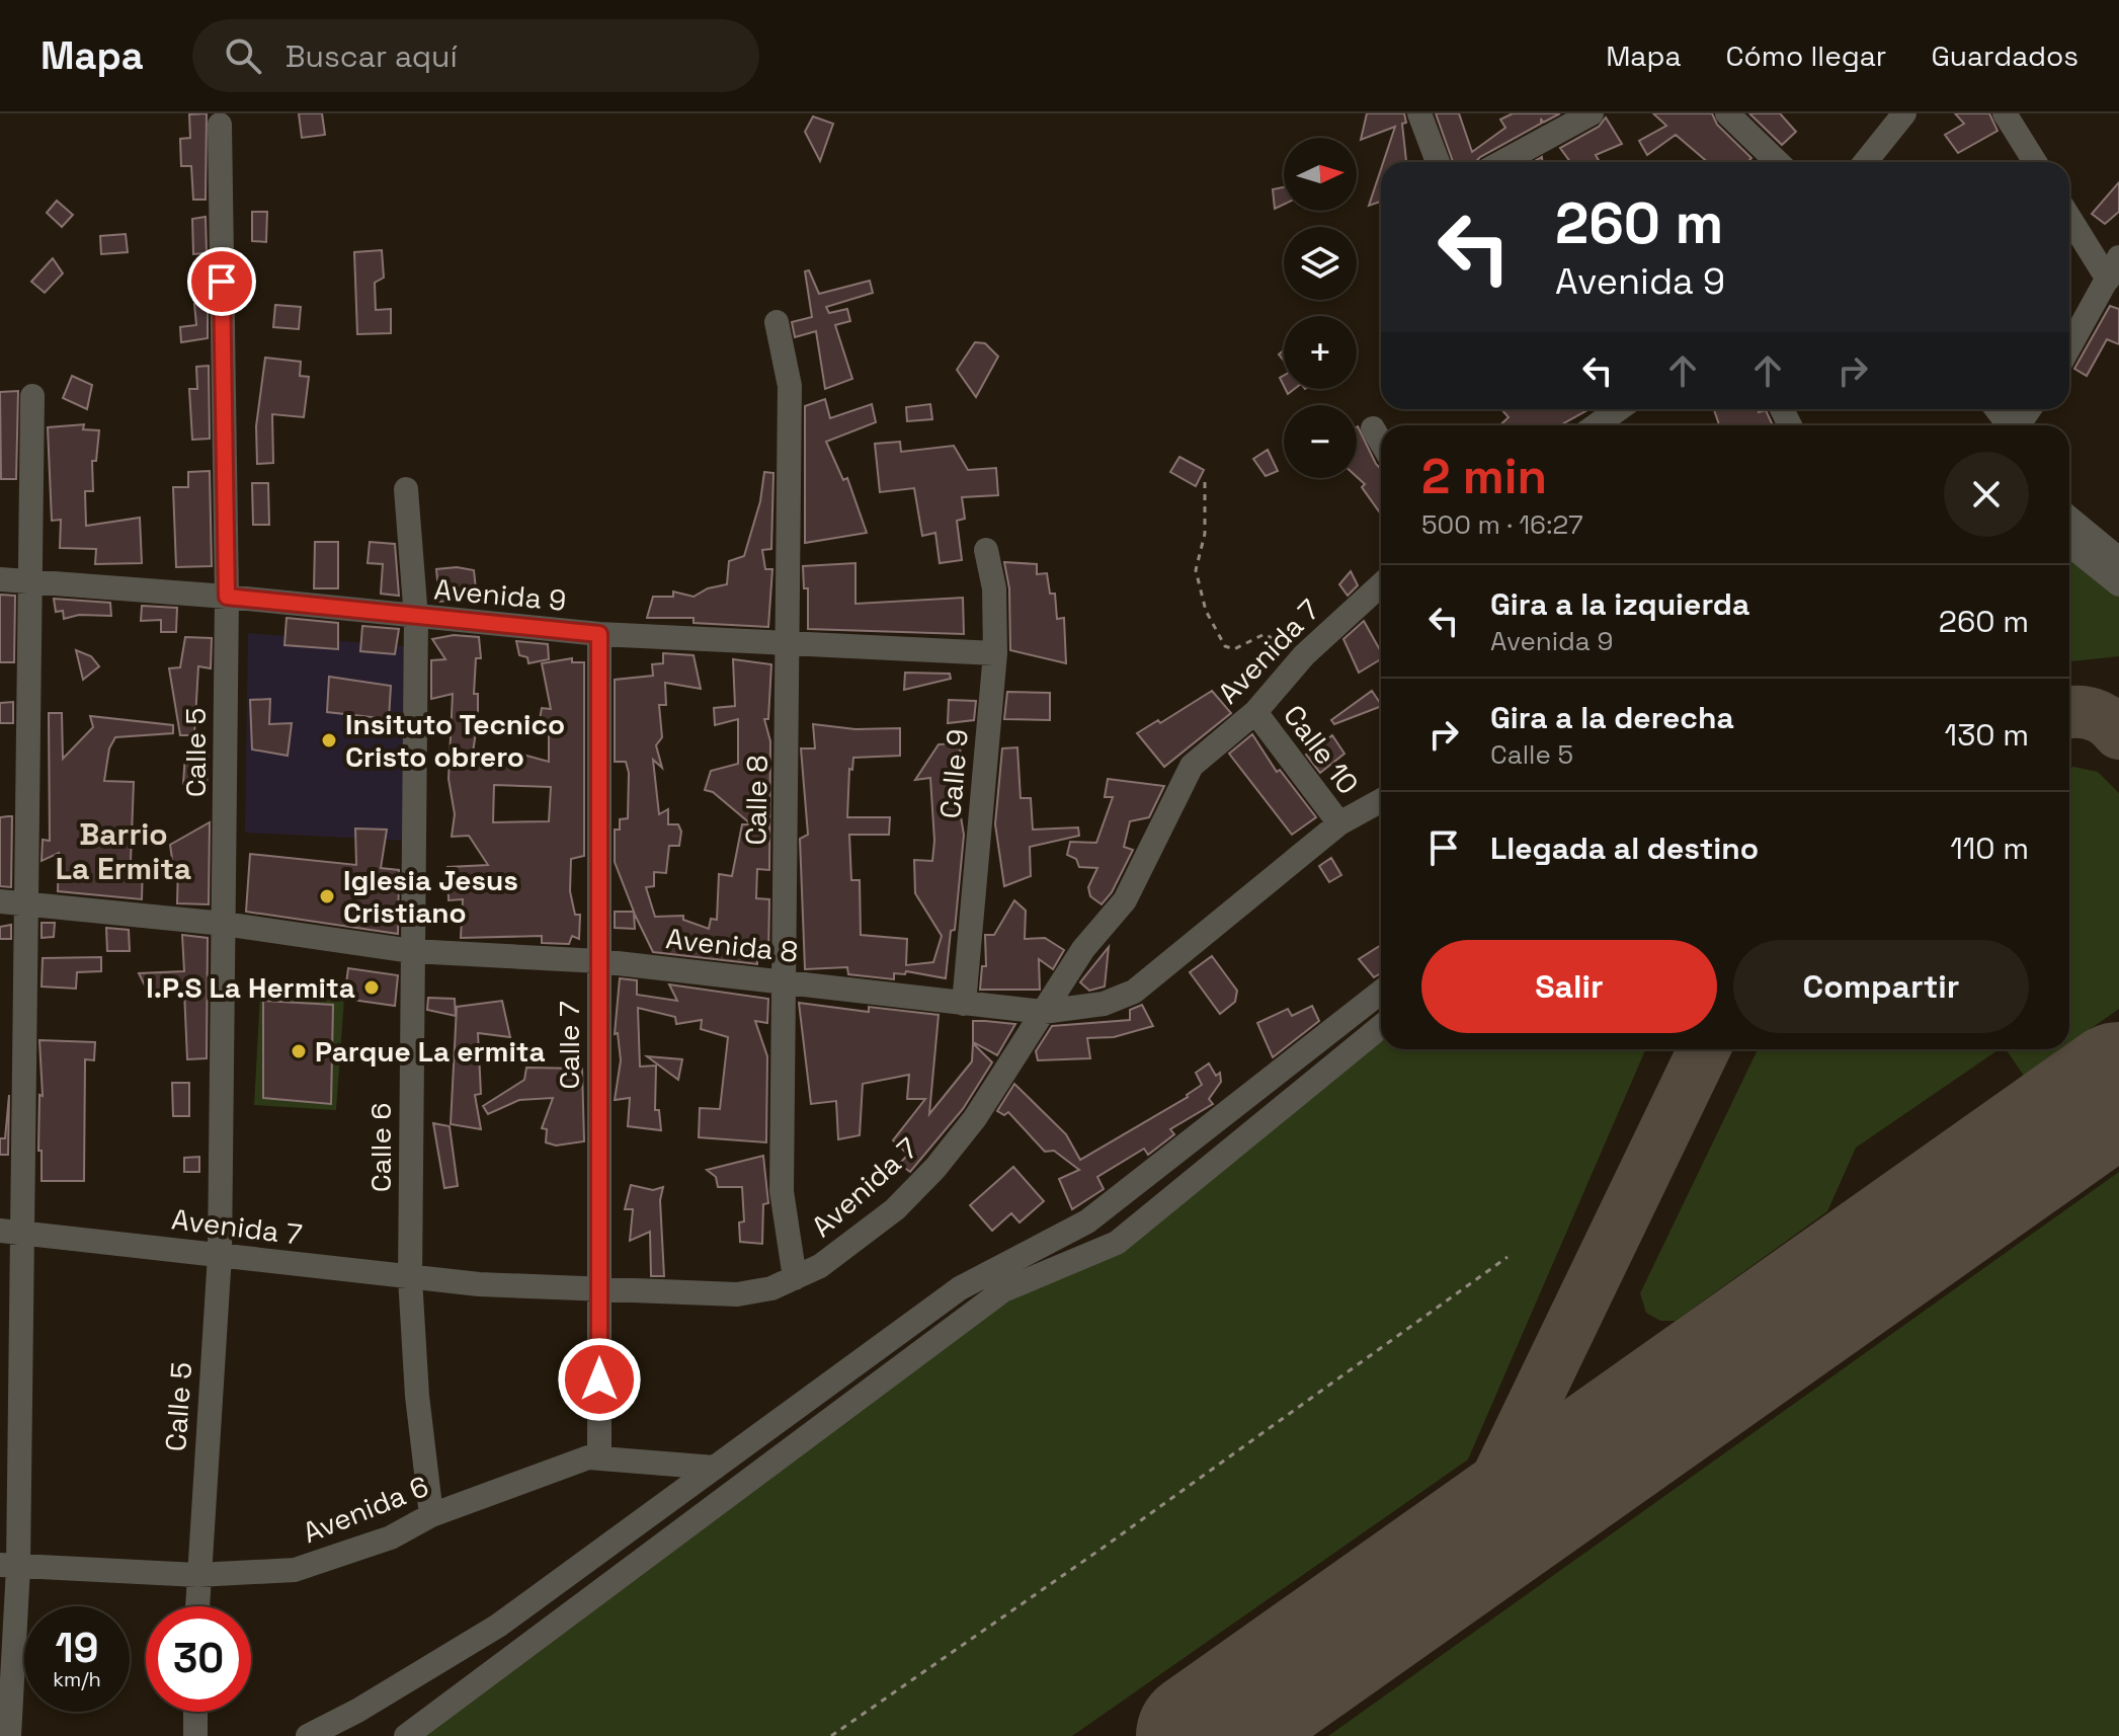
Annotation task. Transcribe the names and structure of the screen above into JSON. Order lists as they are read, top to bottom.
{
  "streets": {
    "street": [
      "Avenida 9",
      "Avenida 7",
      "Calle 10",
      "Calle 5",
      "Calle 9",
      "Calle 8",
      "Avenida 8",
      "Calle 7",
      "Calle 6",
      "Avenida 6"
    ]
  },
  "crossings": [
    ["Avenida 9", "Calle 5"],
    ["Avenida 9", "Calle 9"],
    ["Avenida 9", "Calle 8"],
    ["Avenida 9", "Calle 7"],
    ["Avenida 9", "Calle 6"],
    ["Avenida 7", "Calle 10"],
    ["Avenida 7", "Calle 5"],
    ["Avenida 7", "Calle 8"],
    ["Avenida 7", "Avenida 8"],
    ["Avenida 7", "Calle 7"],
    ["Avenida 7", "Calle 6"],
    ["Calle 10", "Avenida 8"],
    ["Calle 5", "Avenida 8"],
    ["Calle 5", "Avenida 6"],
    ["Calle 9", "Avenida 8"],
    ["Calle 8", "Avenida 8"],
    ["Avenida 8", "Calle 7"],
    ["Avenida 8", "Calle 6"],
    ["Calle 7", "Avenida 6"],
    ["Calle 6", "Avenida 6"]
  ],
  "districts": ["Barrio La Ermita"],
  "places": [
    "Insituto Tecnico Cristo obrero",
    "Iglesia Jesus Cristiano",
    "I.P.S La Hermita",
    "Parque La ermita"
  ],
  "north": "right",
  "page": {
    "header": "Mapa",
    "search": "Buscar aquí",
    "nav": ["Mapa", "Cómo llegar", "Guardados"],
    "map_buttons": ["+", "−"],
    "turn": ["260 m", "Avenida 9"],
    "heading": ["2 min", "500 m · 16:27"],
    "list": [
      {
        "name": "Gira a la izquierda",
        "note": "Avenida 9",
        "value": "260 m"
      },
      {
        "name": "Gira a la derecha",
        "note": "Calle 5",
        "value": "130 m"
      },
      {
        "name": "Llegada al destino",
        "value": "110 m"
      }
    ],
    "buttons": ["Salir", "Compartir"],
    "speed": "19 km/h",
    "limit": "30"
  }
}
